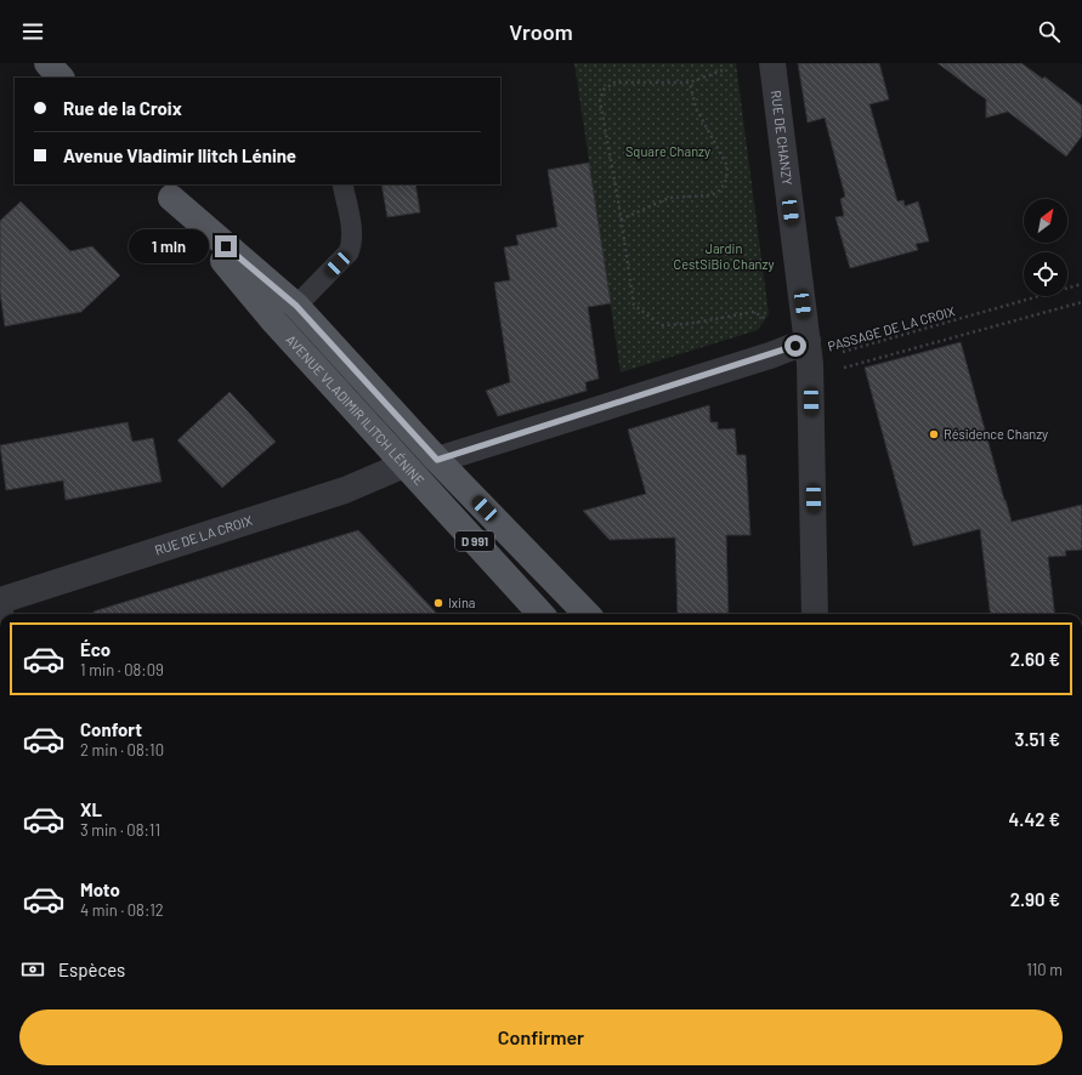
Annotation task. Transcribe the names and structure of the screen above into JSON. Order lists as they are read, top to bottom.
{
  "streets": {
    "main road": ["AVENUE VLADIMIR ILITCH LÉNINE", "D 991"],
    "street": ["RUE DE CHANZY", "RUE DE LA CROIX"],
    "path": ["PASSAGE DE LA CROIX"]
  },
  "crossings": [
    ["RUE DE CHANZY", "PASSAGE DE LA CROIX"],
    ["AVENUE VLADIMIR ILITCH LÉNINE", "RUE DE LA CROIX"]
  ],
  "parks": ["Square Chanzy", "Jardin CestSiBio Chanzy"],
  "places": ["Résidence Chanzy", "Ixina"],
  "north": "top right",
  "page": {
    "header": "Vroom",
    "banner": ["Rue de la Croix", "Avenue Vladimir Ilitch Lénine"],
    "bubble": "1 min",
    "list": [
      {
        "name": "Éco",
        "note": "1 min · 08:09",
        "value": "2.60 €"
      },
      {
        "name": "Confort",
        "note": "2 min · 08:10",
        "value": "3.51 €"
      },
      {
        "name": "XL",
        "note": "3 min · 08:11",
        "value": "4.42 €"
      },
      {
        "name": "Moto",
        "note": "4 min · 08:12",
        "value": "2.90 €"
      }
    ],
    "pay": ["Espèces", "110 m"],
    "buttons": "Confirmer"
  }
}
